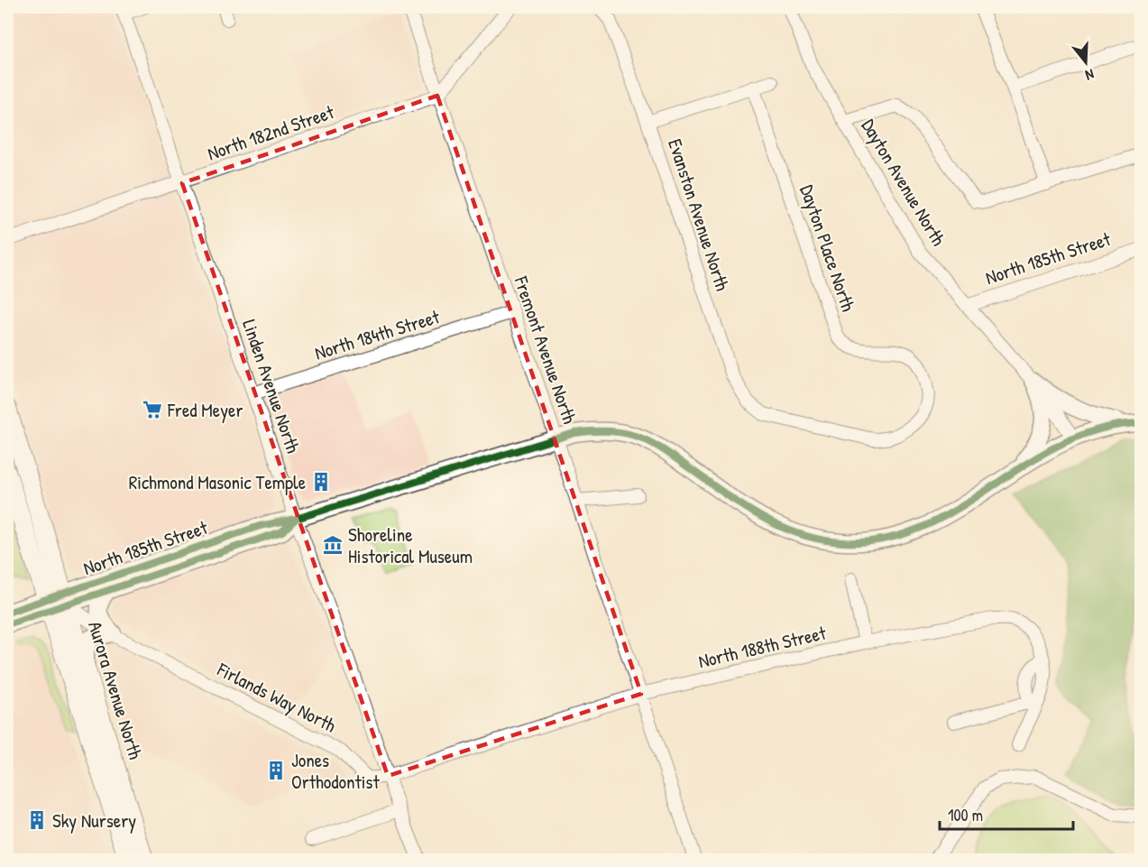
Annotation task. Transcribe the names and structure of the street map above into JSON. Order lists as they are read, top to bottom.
{
  "streets": {
    "highway": ["Aurora Avenue North"],
    "main road": ["North 185th Street"],
    "street": [
      "North 182nd Street",
      "Dayton Avenue North",
      "Evanston Avenue North",
      "Dayton Place North",
      "North 184th Street",
      "Fremont Avenue North",
      "Linden Avenue North",
      "North 188th Street",
      "Firlands Way North"
    ]
  },
  "crossings": [
    ["North 182nd Street", "Fremont Avenue North"],
    ["North 182nd Street", "Linden Avenue North"],
    ["Dayton Avenue North", "North 185th Street"],
    ["Evanston Avenue North", "Dayton Place North"],
    ["North 185th Street", "Fremont Avenue North"],
    ["North 185th Street", "Linden Avenue North"],
    ["North 185th Street", "Aurora Avenue North"],
    ["North 185th Street", "Firlands Way North"],
    ["North 184th Street", "Fremont Avenue North"],
    ["North 184th Street", "Linden Avenue North"],
    ["Fremont Avenue North", "North 188th Street"],
    ["Linden Avenue North", "North 188th Street"],
    ["Linden Avenue North", "Firlands Way North"],
    ["North 188th Street", "Firlands Way North"],
    ["Aurora Avenue North", "Firlands Way North"]
  ],
  "places": {
    "supermarket": ["Fred Meyer"],
    "building": ["Richmond Masonic Temple", "Jones Orthodontist", "Sky Nursery"],
    "museum": ["Shoreline Historical Museum"]
  },
  "scale_bar": "100 m",
  "north": "bottom"
}
